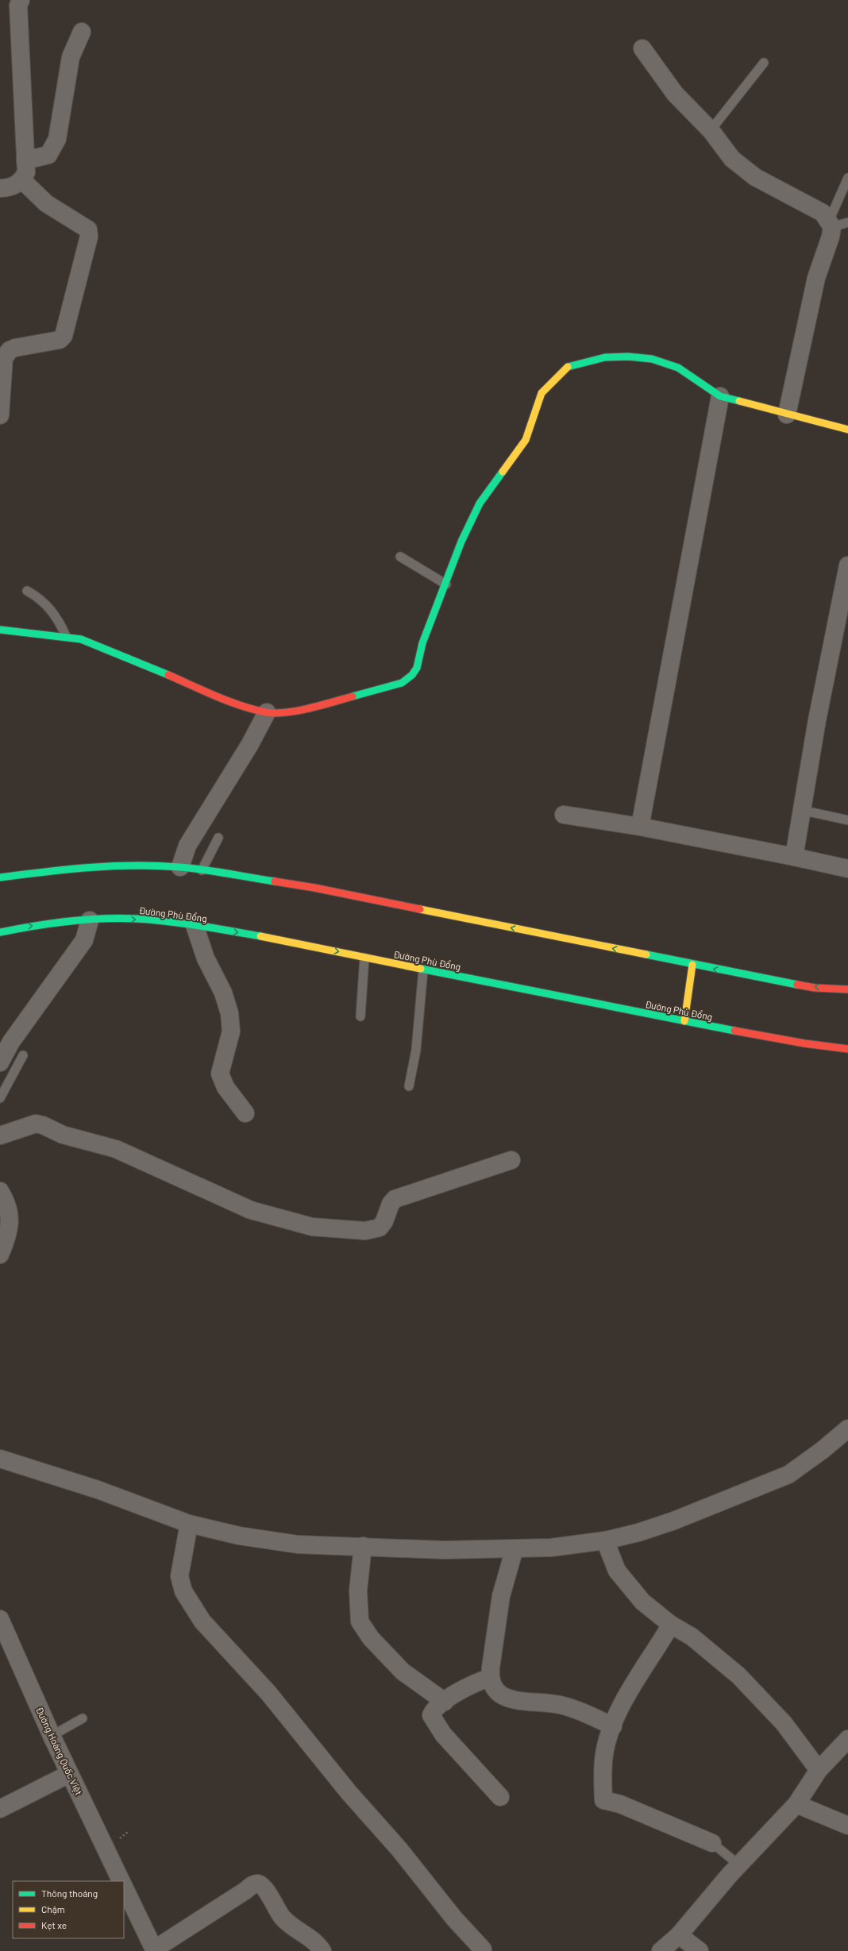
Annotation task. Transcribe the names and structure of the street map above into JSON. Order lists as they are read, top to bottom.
{
  "streets": {
    "main road": ["Đường Phù Đổng"],
    "street": ["Đường Hoàng Quốc Việt"]
  },
  "legend": ["Thông thoáng", "Chậm", "Kẹt xe"]
}
